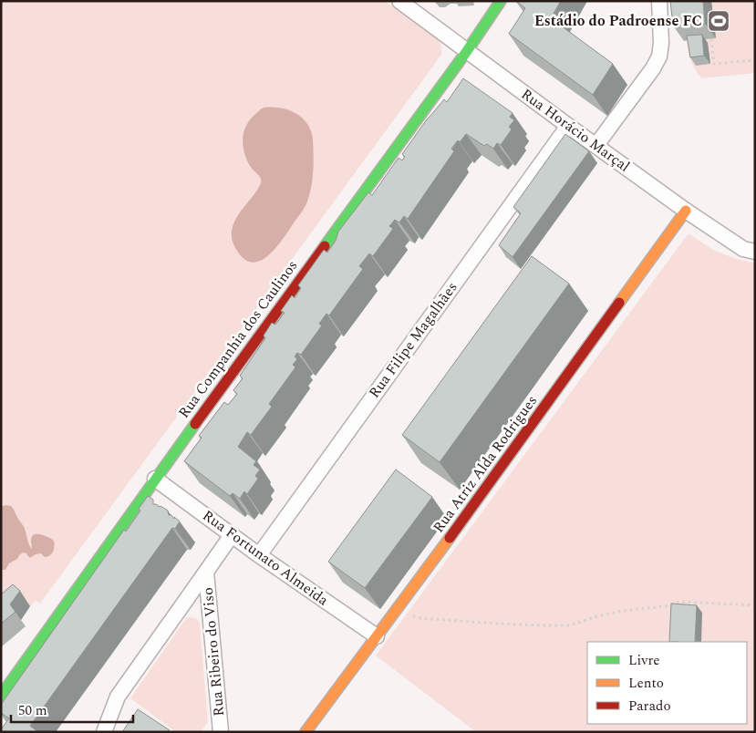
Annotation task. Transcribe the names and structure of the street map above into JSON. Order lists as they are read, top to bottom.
{
  "streets": {
    "street": [
      "Rua Horácio Marçal",
      "Rua Companhia dos Caulinos",
      "Rua Filipe Magalhães",
      "Rua Atriz Alda Rodrigues",
      "Rua Fortunato Almeida",
      "Rua Ribeiro do Viso"
    ]
  },
  "crossings": [
    ["Rua Horácio Marçal", "Rua Companhia dos Caulinos"],
    ["Rua Horácio Marçal", "Rua Filipe Magalhães"],
    ["Rua Horácio Marçal", "Rua Atriz Alda Rodrigues"],
    ["Rua Companhia dos Caulinos", "Rua Fortunato Almeida"],
    ["Rua Filipe Magalhães", "Rua Fortunato Almeida"],
    ["Rua Atriz Alda Rodrigues", "Rua Fortunato Almeida"],
    ["Rua Fortunato Almeida", "Rua Ribeiro do Viso"]
  ],
  "places": {
    "sports": ["Estádio do Padroense FC"]
  },
  "legend": ["Livre", "Lento", "Parado"],
  "scale_bar": "50 m"
}
